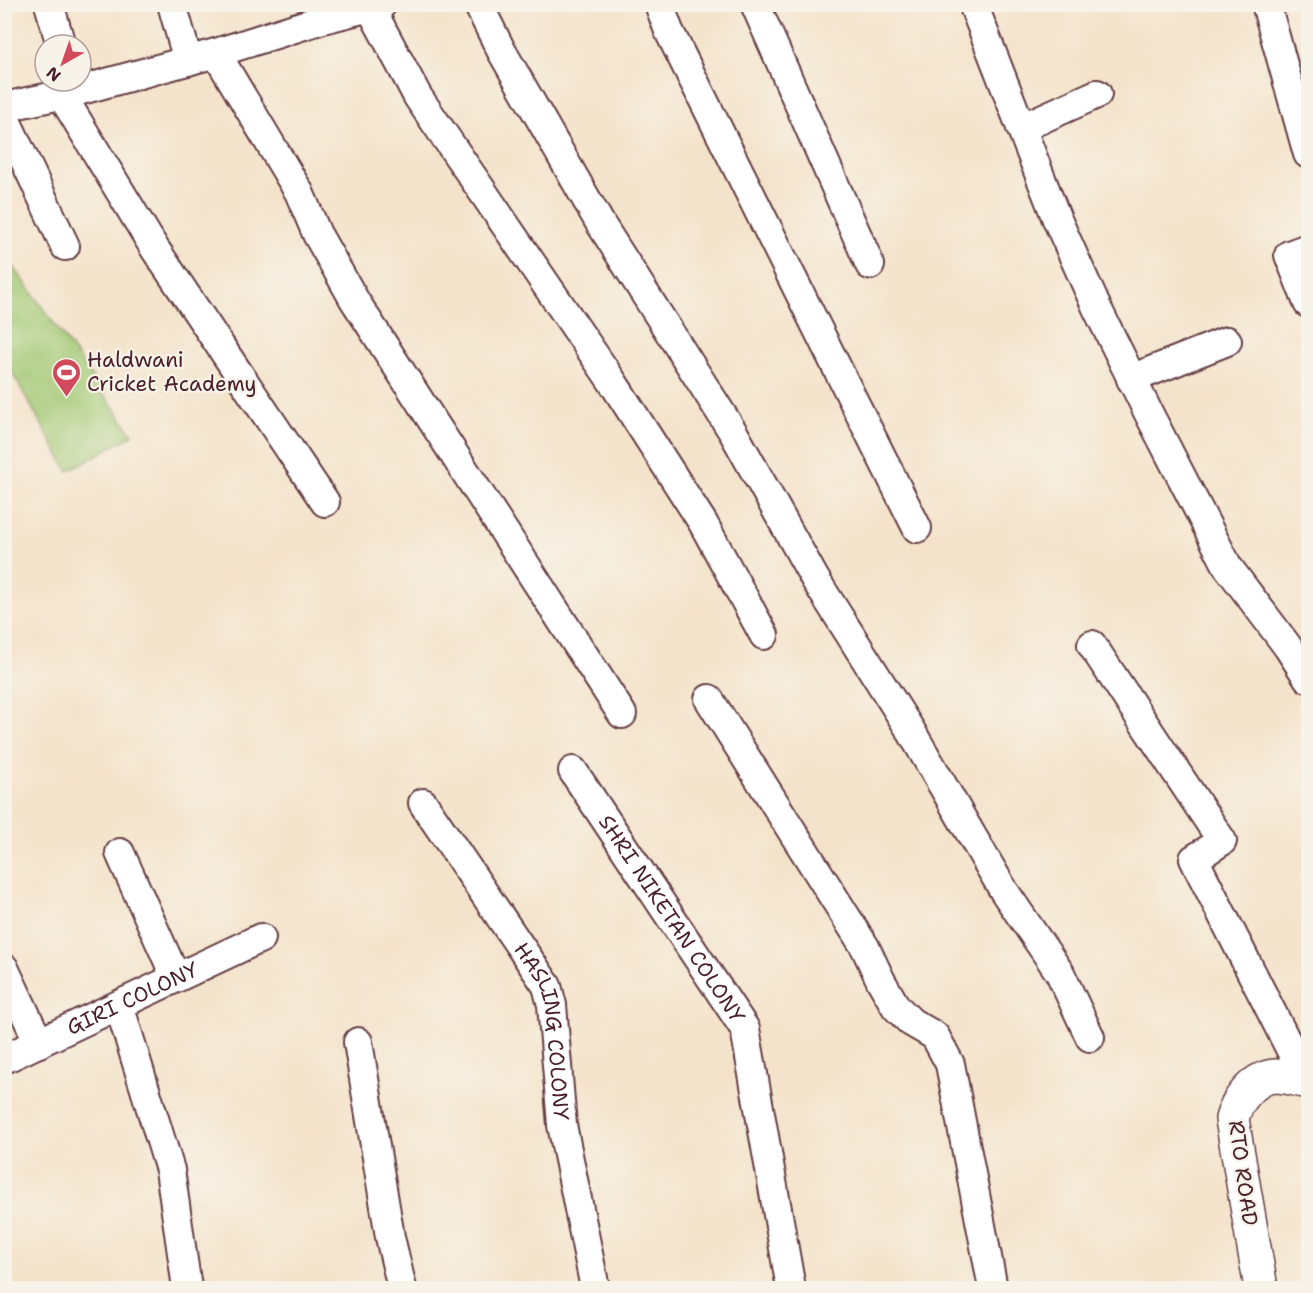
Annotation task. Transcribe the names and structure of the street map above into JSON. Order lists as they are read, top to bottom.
{
  "streets": {
    "street": [
      "SHRI NIKETAN COLONY",
      "GIRI COLONY",
      "HASLING COLONY",
      "RTO ROAD"
    ]
  },
  "places": {
    "sports": ["Haldwani Cricket Academy"]
  },
  "north": "bottom left"
}
